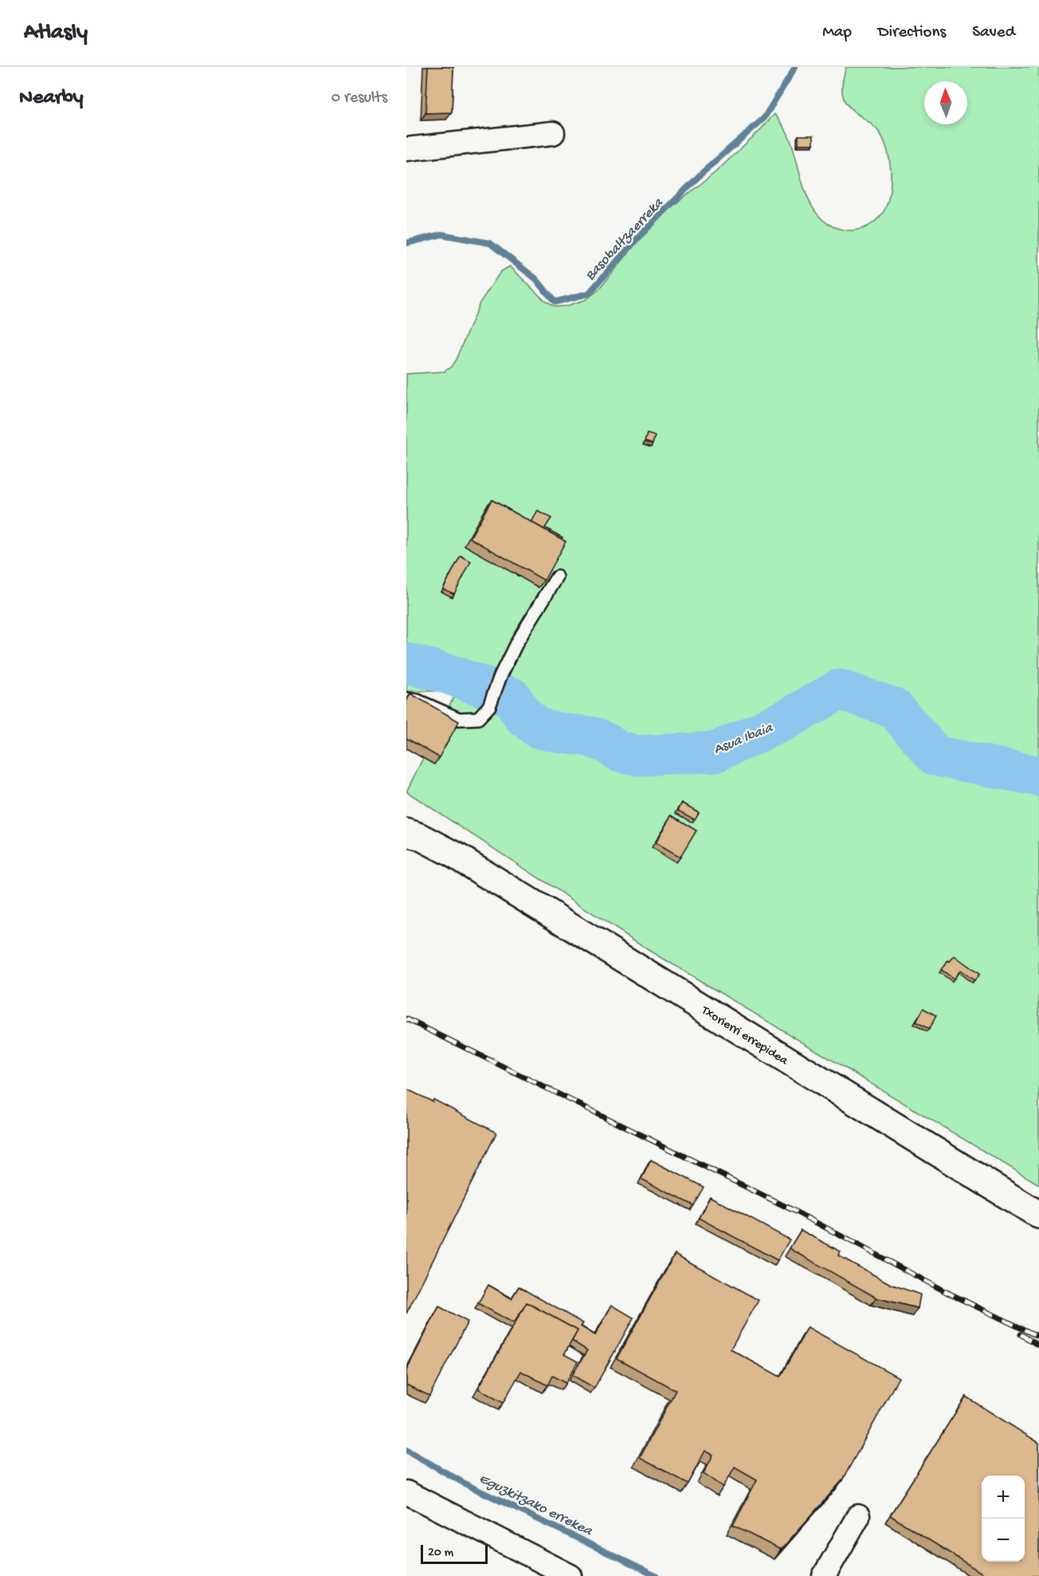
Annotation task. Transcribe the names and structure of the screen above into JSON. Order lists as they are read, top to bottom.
{
  "streets": {
    "street": ["Txorierri errepidea"]
  },
  "water": ["Basobaltzaerreka", "Asua Ibaia", "Eguzkitzako errekea"],
  "scale_bar": "20 m",
  "north": "top",
  "page": {
    "header": "Atlasly",
    "nav": ["Map", "Directions", "Saved"],
    "heading": ["Nearby", "0 results"],
    "map_buttons": ["+", "−"],
    "scale": "20 m"
  }
}
